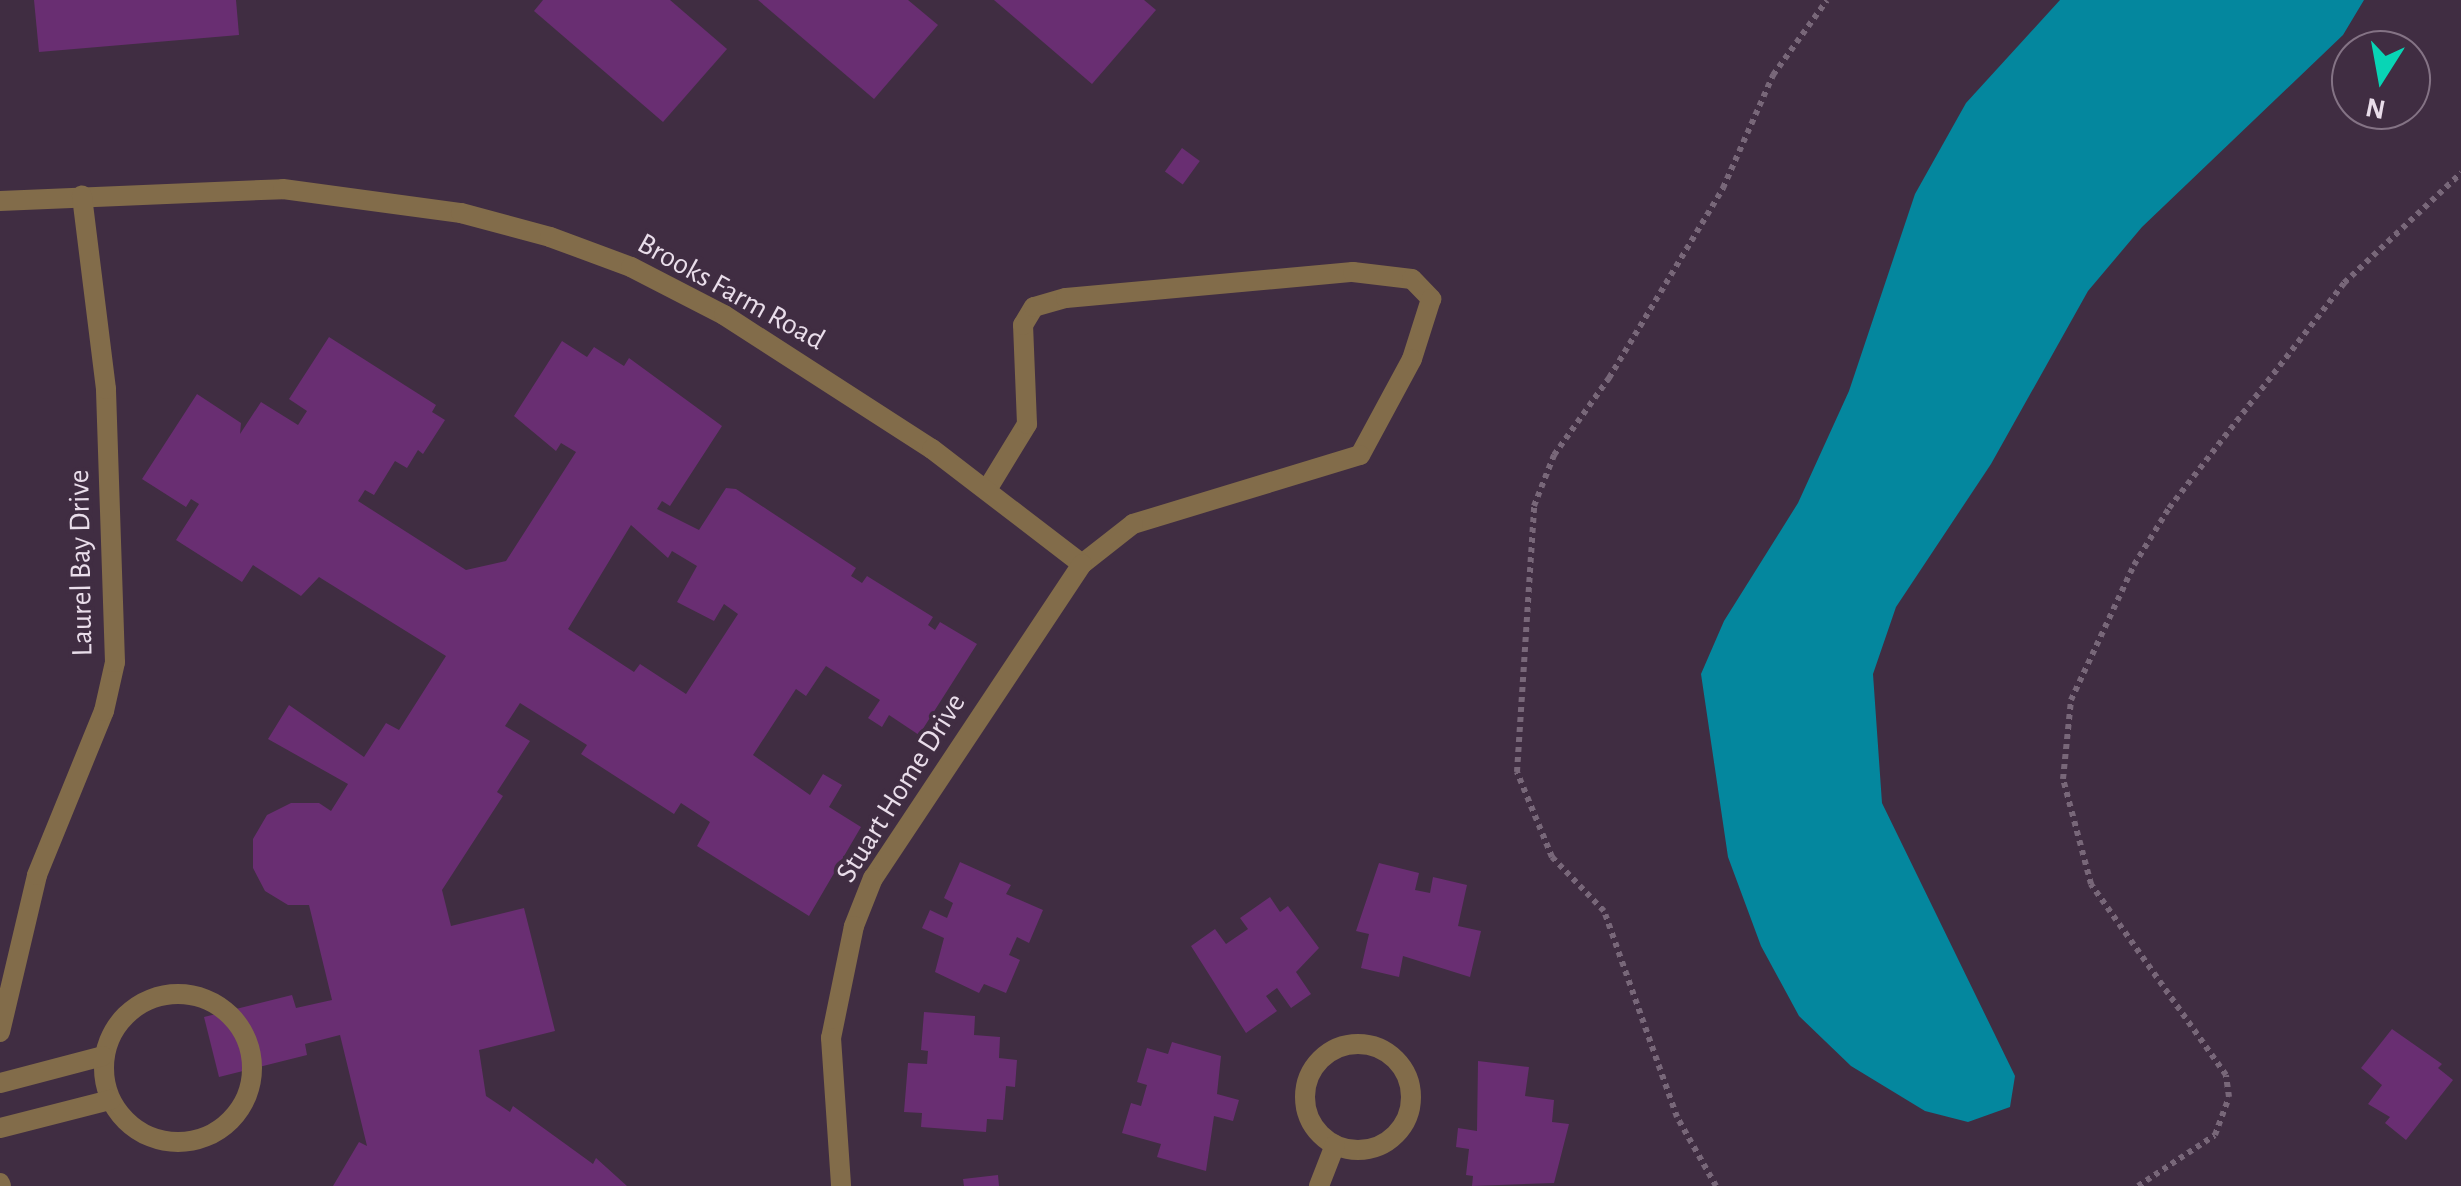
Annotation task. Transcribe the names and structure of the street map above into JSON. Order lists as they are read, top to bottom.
{
  "streets": {
    "street": ["Brooks Farm Road", "Laurel Bay Drive", "Stuart Home Drive"]
  },
  "crossings": [
    ["Brooks Farm Road", "Laurel Bay Drive"],
    ["Brooks Farm Road", "Stuart Home Drive"]
  ],
  "north": "bottom"
}
